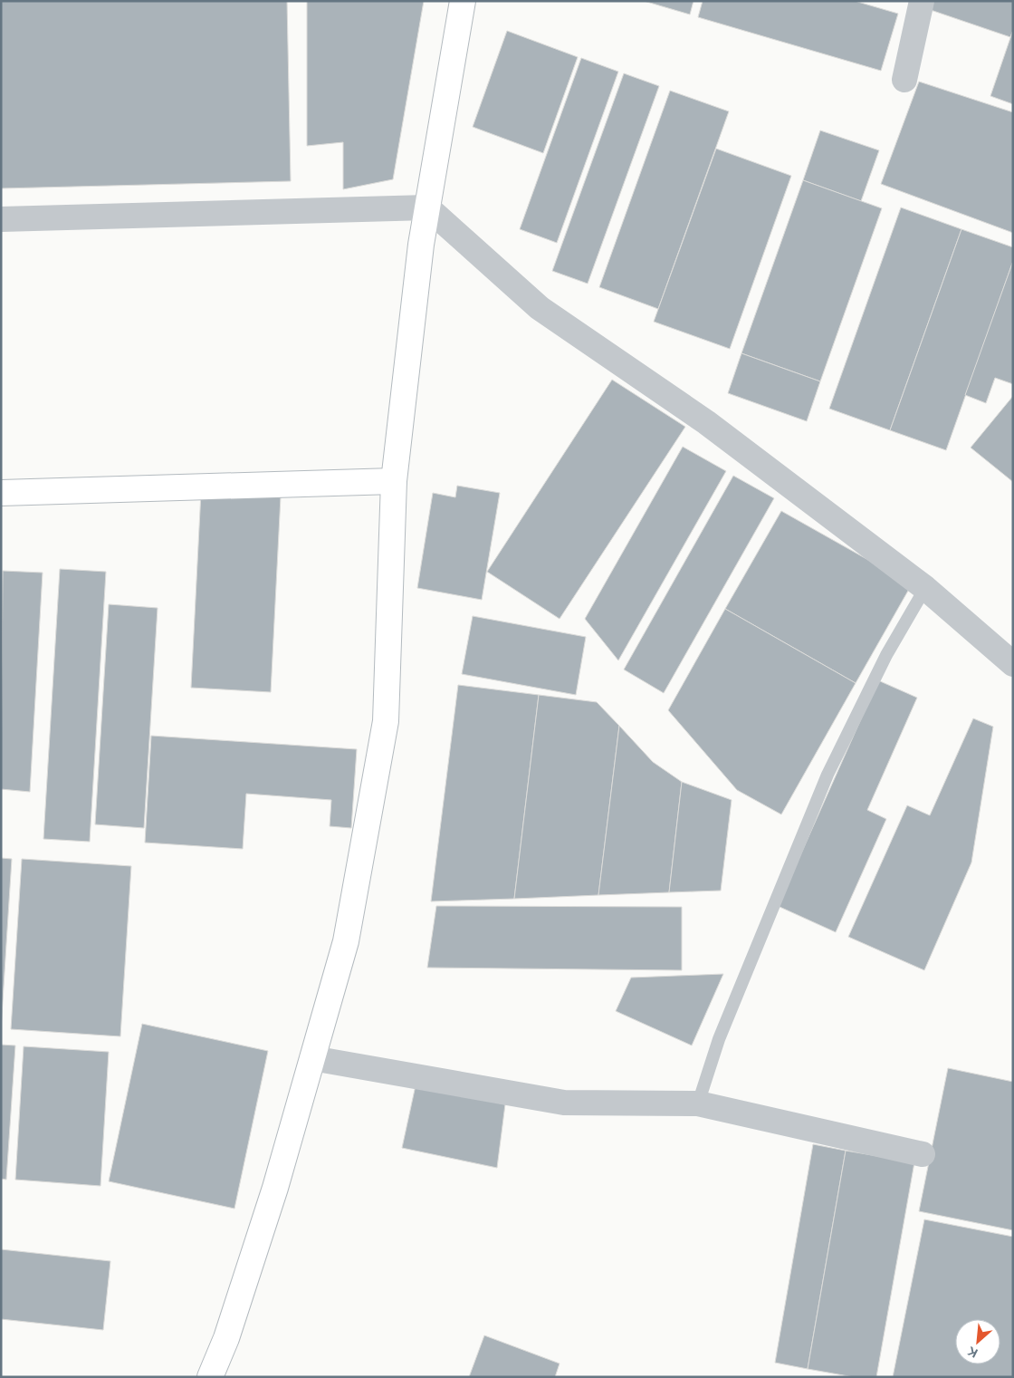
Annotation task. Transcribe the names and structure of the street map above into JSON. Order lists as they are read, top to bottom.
{
  "north": "bottom left"
}
